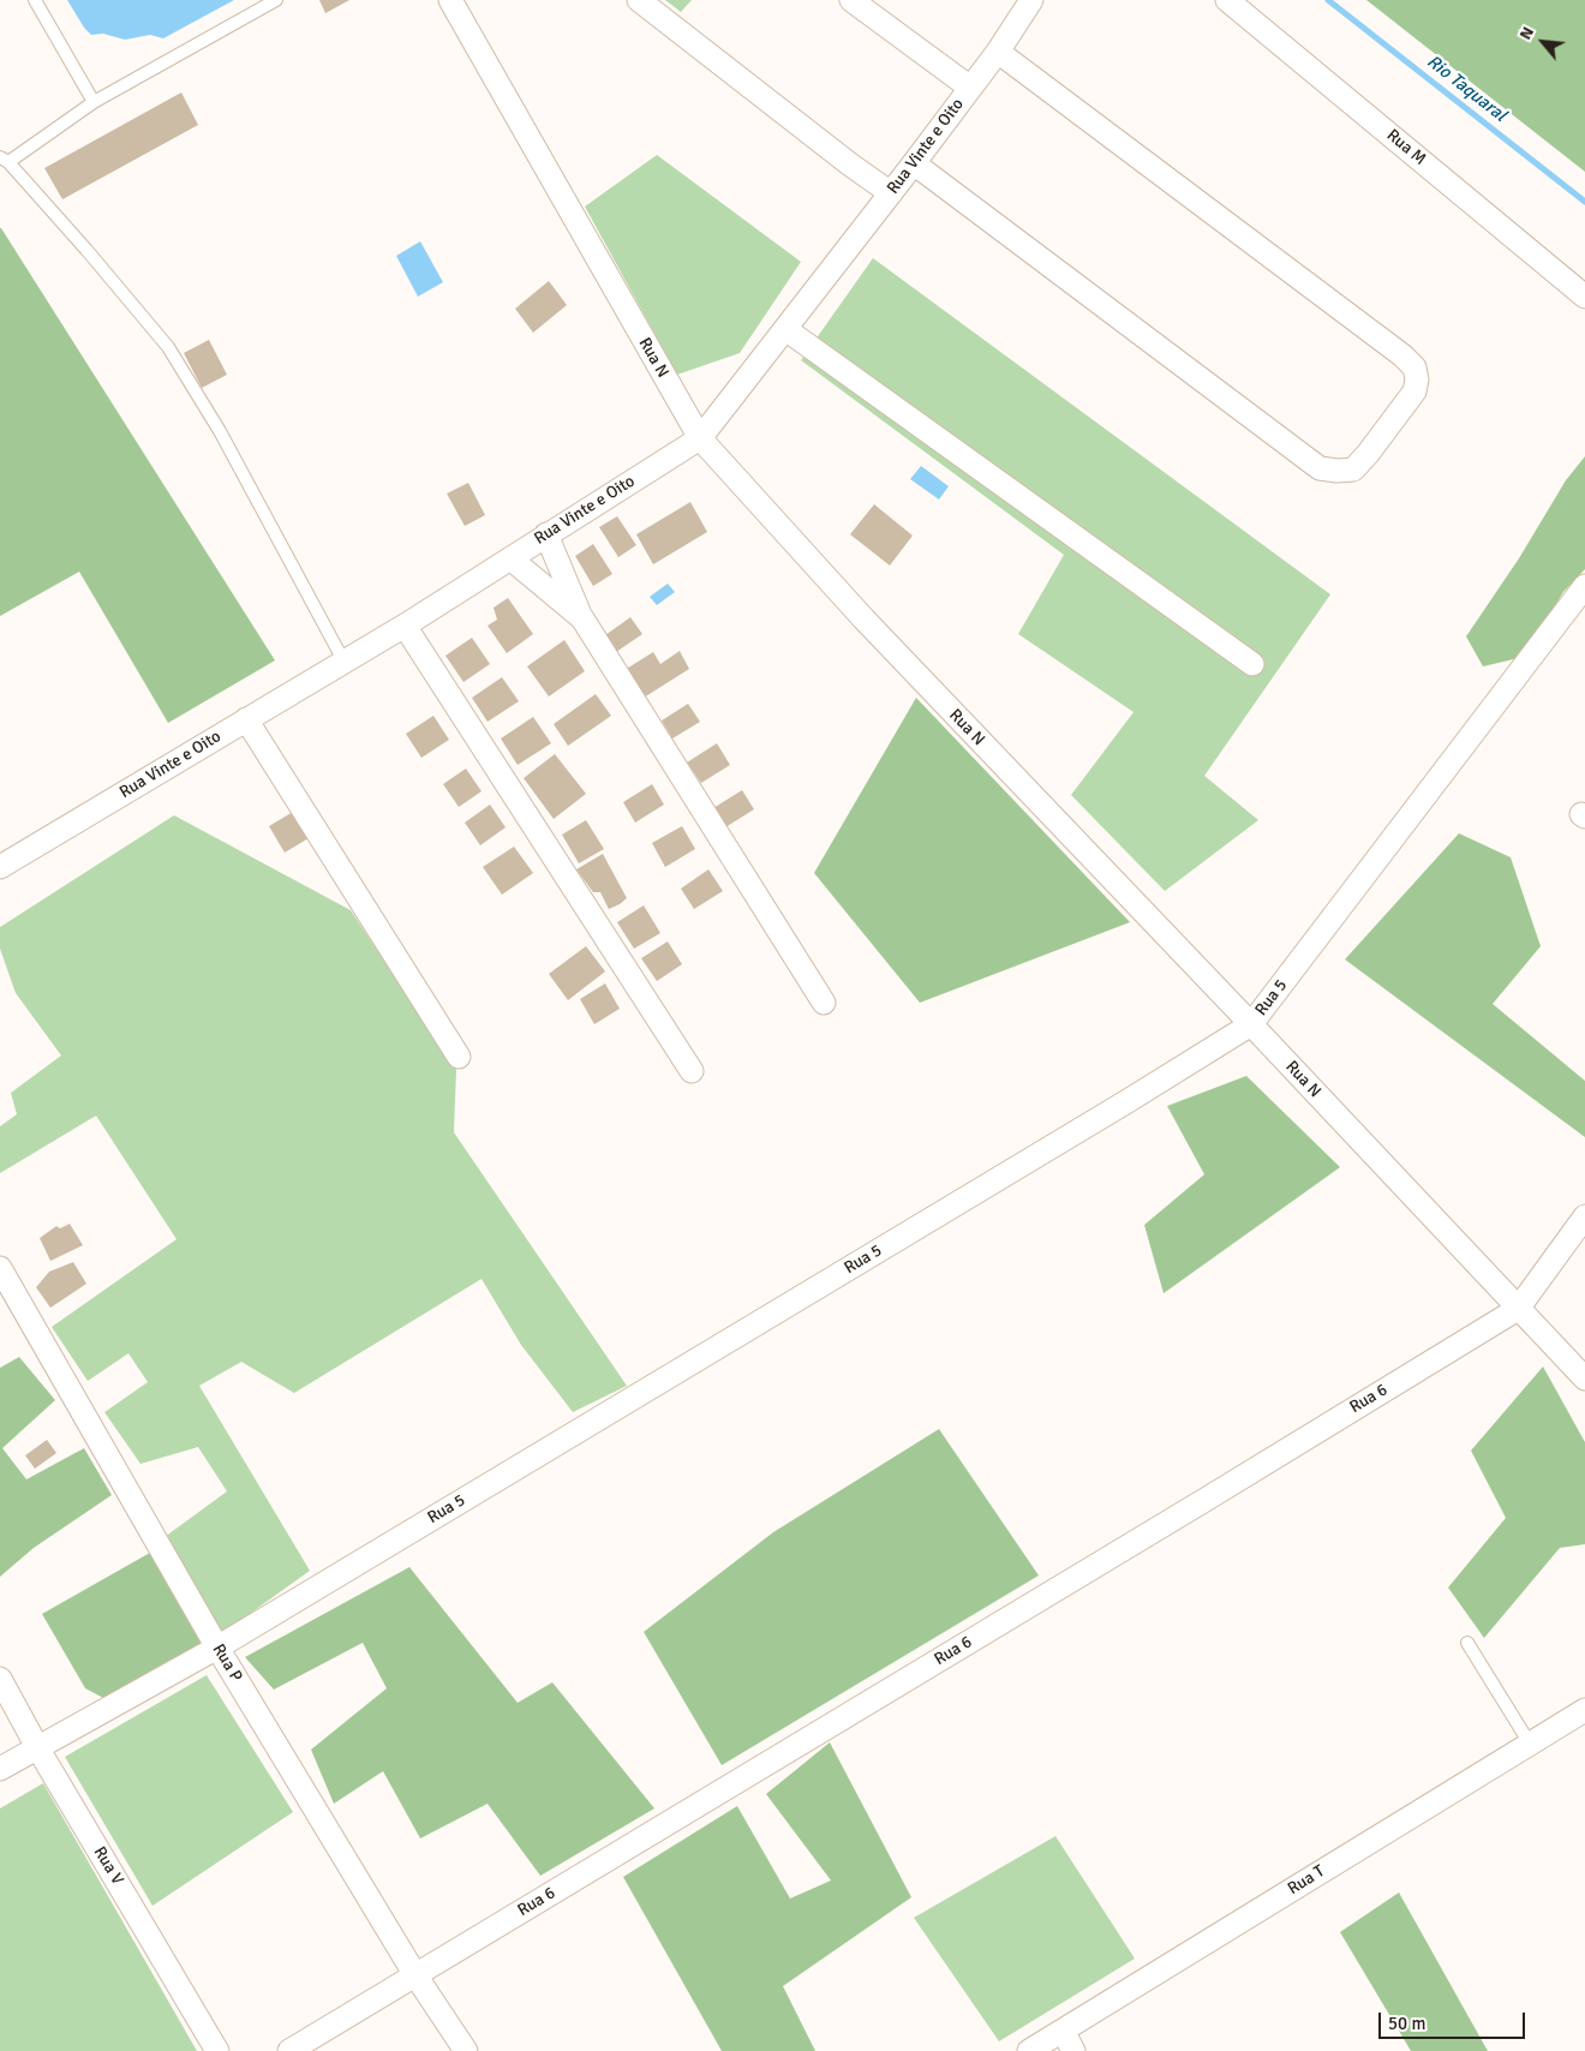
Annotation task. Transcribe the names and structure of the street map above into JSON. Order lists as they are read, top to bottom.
{
  "streets": {
    "street": [
      "Rua Vinte e Oito",
      "Rua M",
      "Rua N",
      "Rua 5",
      "Rua 6",
      "Rua P",
      "Rua V",
      "Rua T"
    ]
  },
  "crossings": [
    ["Rua Vinte e Oito", "Rua N"],
    ["Rua N", "Rua 5"],
    ["Rua N", "Rua 6"],
    ["Rua 5", "Rua P"],
    ["Rua 5", "Rua V"],
    ["Rua 6", "Rua P"]
  ],
  "water": ["Rio Taquaral"],
  "scale_bar": "50 m",
  "north": "top left"
}
